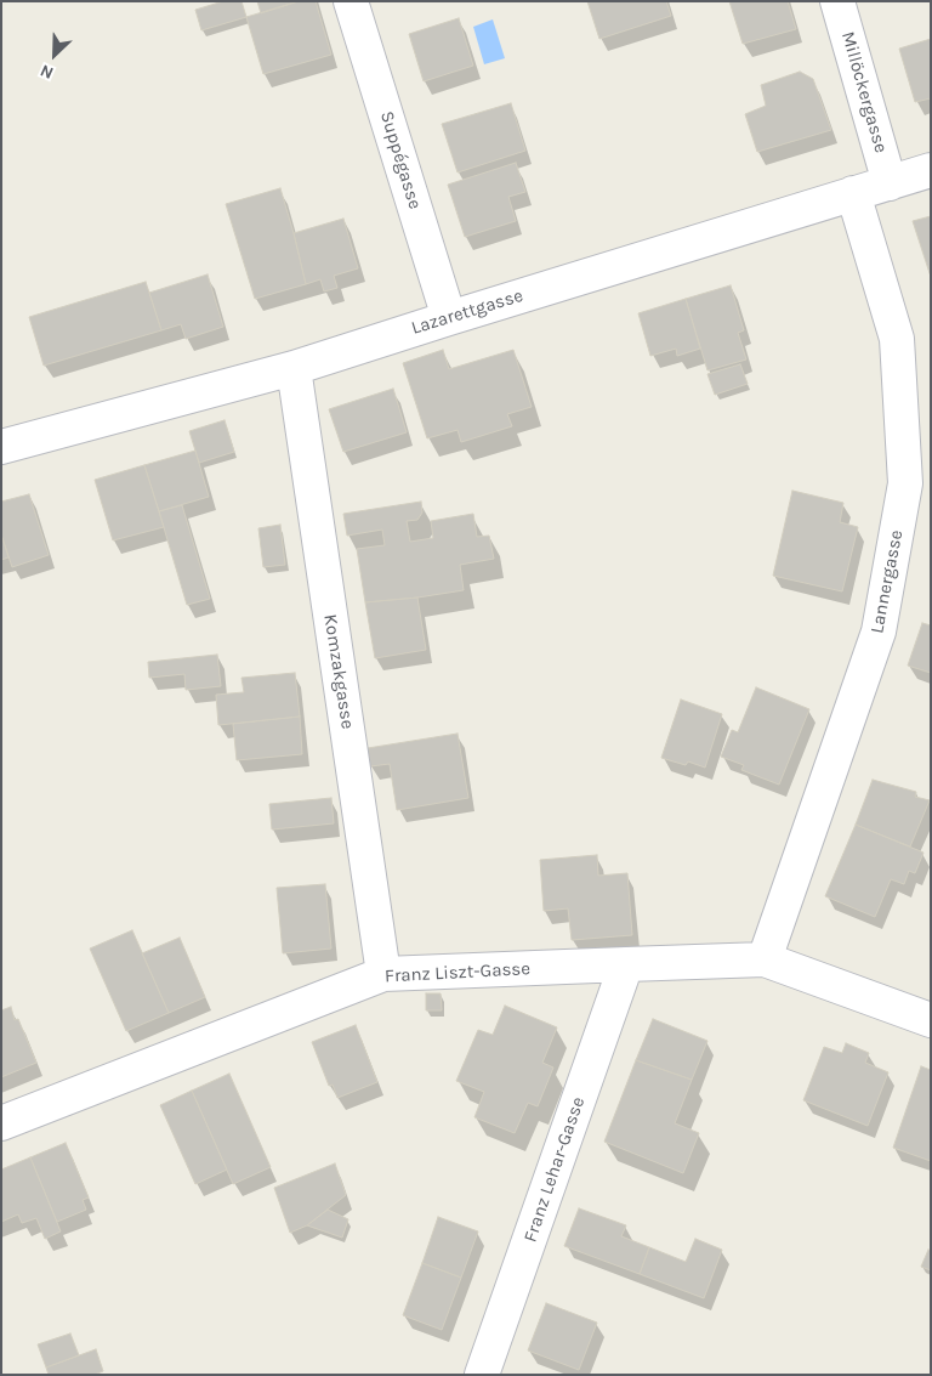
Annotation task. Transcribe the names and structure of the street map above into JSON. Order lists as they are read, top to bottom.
{
  "streets": {
    "street": [
      "Millöckergasse",
      "Suppégasse",
      "Lazarettgasse",
      "Lannergasse",
      "Komzakgasse",
      "Franz Liszt-Gasse",
      "Franz Lehar-Gasse"
    ]
  },
  "crossings": [
    ["Millöckergasse", "Lazarettgasse"],
    ["Suppégasse", "Lazarettgasse"],
    ["Lazarettgasse", "Lannergasse"],
    ["Lazarettgasse", "Komzakgasse"],
    ["Lannergasse", "Franz Liszt-Gasse"],
    ["Komzakgasse", "Franz Liszt-Gasse"],
    ["Franz Liszt-Gasse", "Franz Lehar-Gasse"]
  ],
  "north": "bottom left"
}
